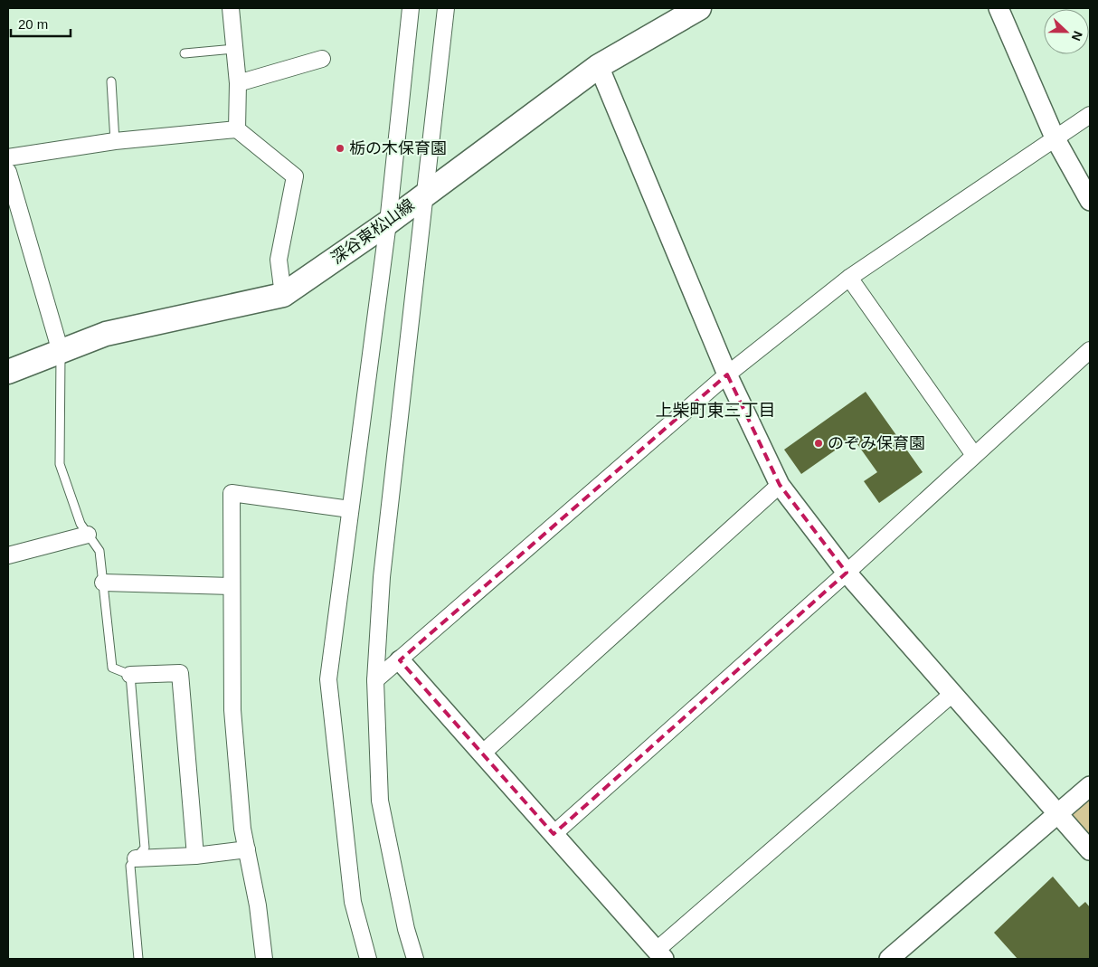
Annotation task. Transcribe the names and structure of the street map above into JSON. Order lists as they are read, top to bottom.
{
  "streets": {
    "main road": ["深谷東松山線"]
  },
  "districts": ["上柴町東三丁目"],
  "places": ["栃の木保育園", "のぞみ保育園"],
  "scale_bar": "20 m",
  "north": "right"
}
